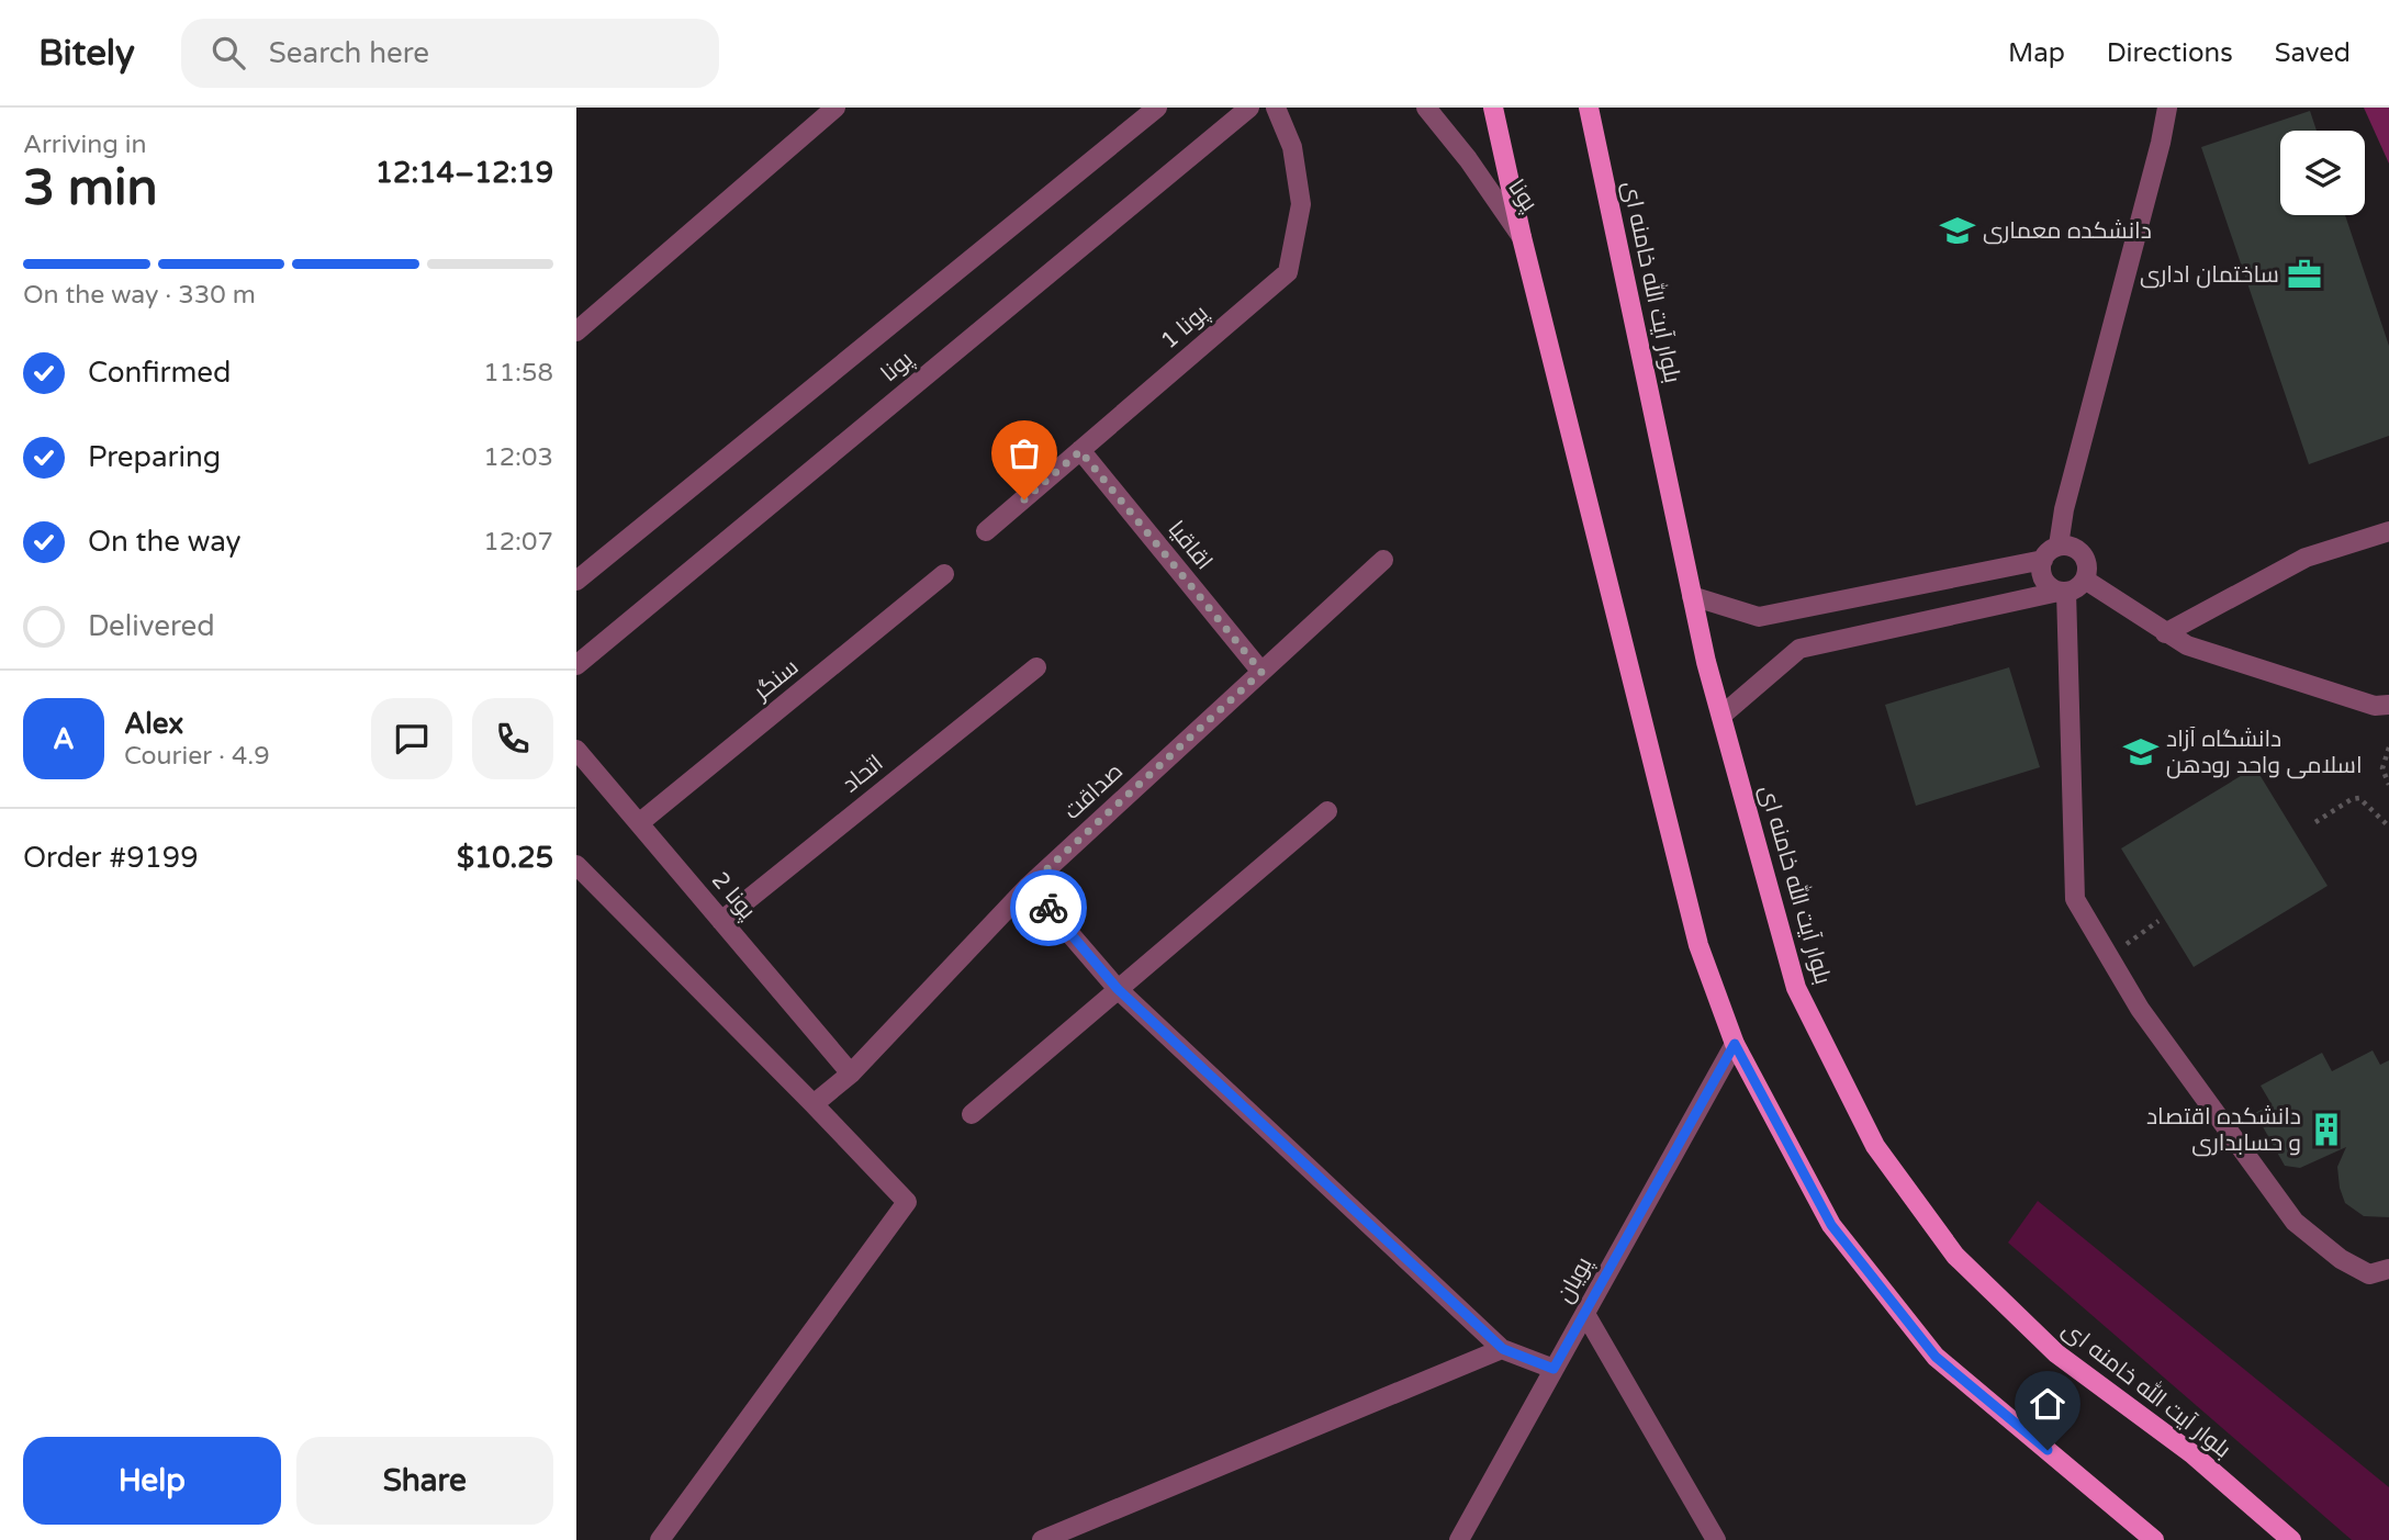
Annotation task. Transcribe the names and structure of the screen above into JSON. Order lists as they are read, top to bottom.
{
  "streets": {
    "main road": ["بلوار آیت الله خامنه ای"],
    "street": [
      "پونا",
      "پونا 1",
      "اقاقیا",
      "سنگر",
      "اتحاد",
      "صداقت",
      "پونا 2",
      "پویان"
    ]
  },
  "crossings": [
    ["پونا 1", "اقاقیا"],
    ["اقاقیا", "صداقت"],
    ["سنگر", "پونا 2"],
    ["اتحاد", "پونا 2"],
    ["صداقت", "پونا 2"]
  ],
  "places": {
    "school or university": ["دانشکده معماری", "دانشگاه آزاد اسلامی واحد رودهن"],
    "office": ["ساختمان اداری"],
    "building": ["دانشکده اقتصاد و حسابداری"]
  },
  "page": {
    "header": "Bitely",
    "search": "Search here",
    "nav": ["Map", "Directions", "Saved"],
    "heading": ["3 min", "Arriving in", "12:14–12:19"],
    "panel": [
      "Alex",
      "Courier · 4.9",
      "Order #9199",
      "$10.25"
    ],
    "bar": "On the way · 330 m",
    "list": [
      ["Confirmed", "11:58"],
      ["Preparing", "12:03"],
      ["On the way", "12:07"],
      "Delivered"
    ],
    "round": "A",
    "buttons": ["Help", "Share"]
  }
}
